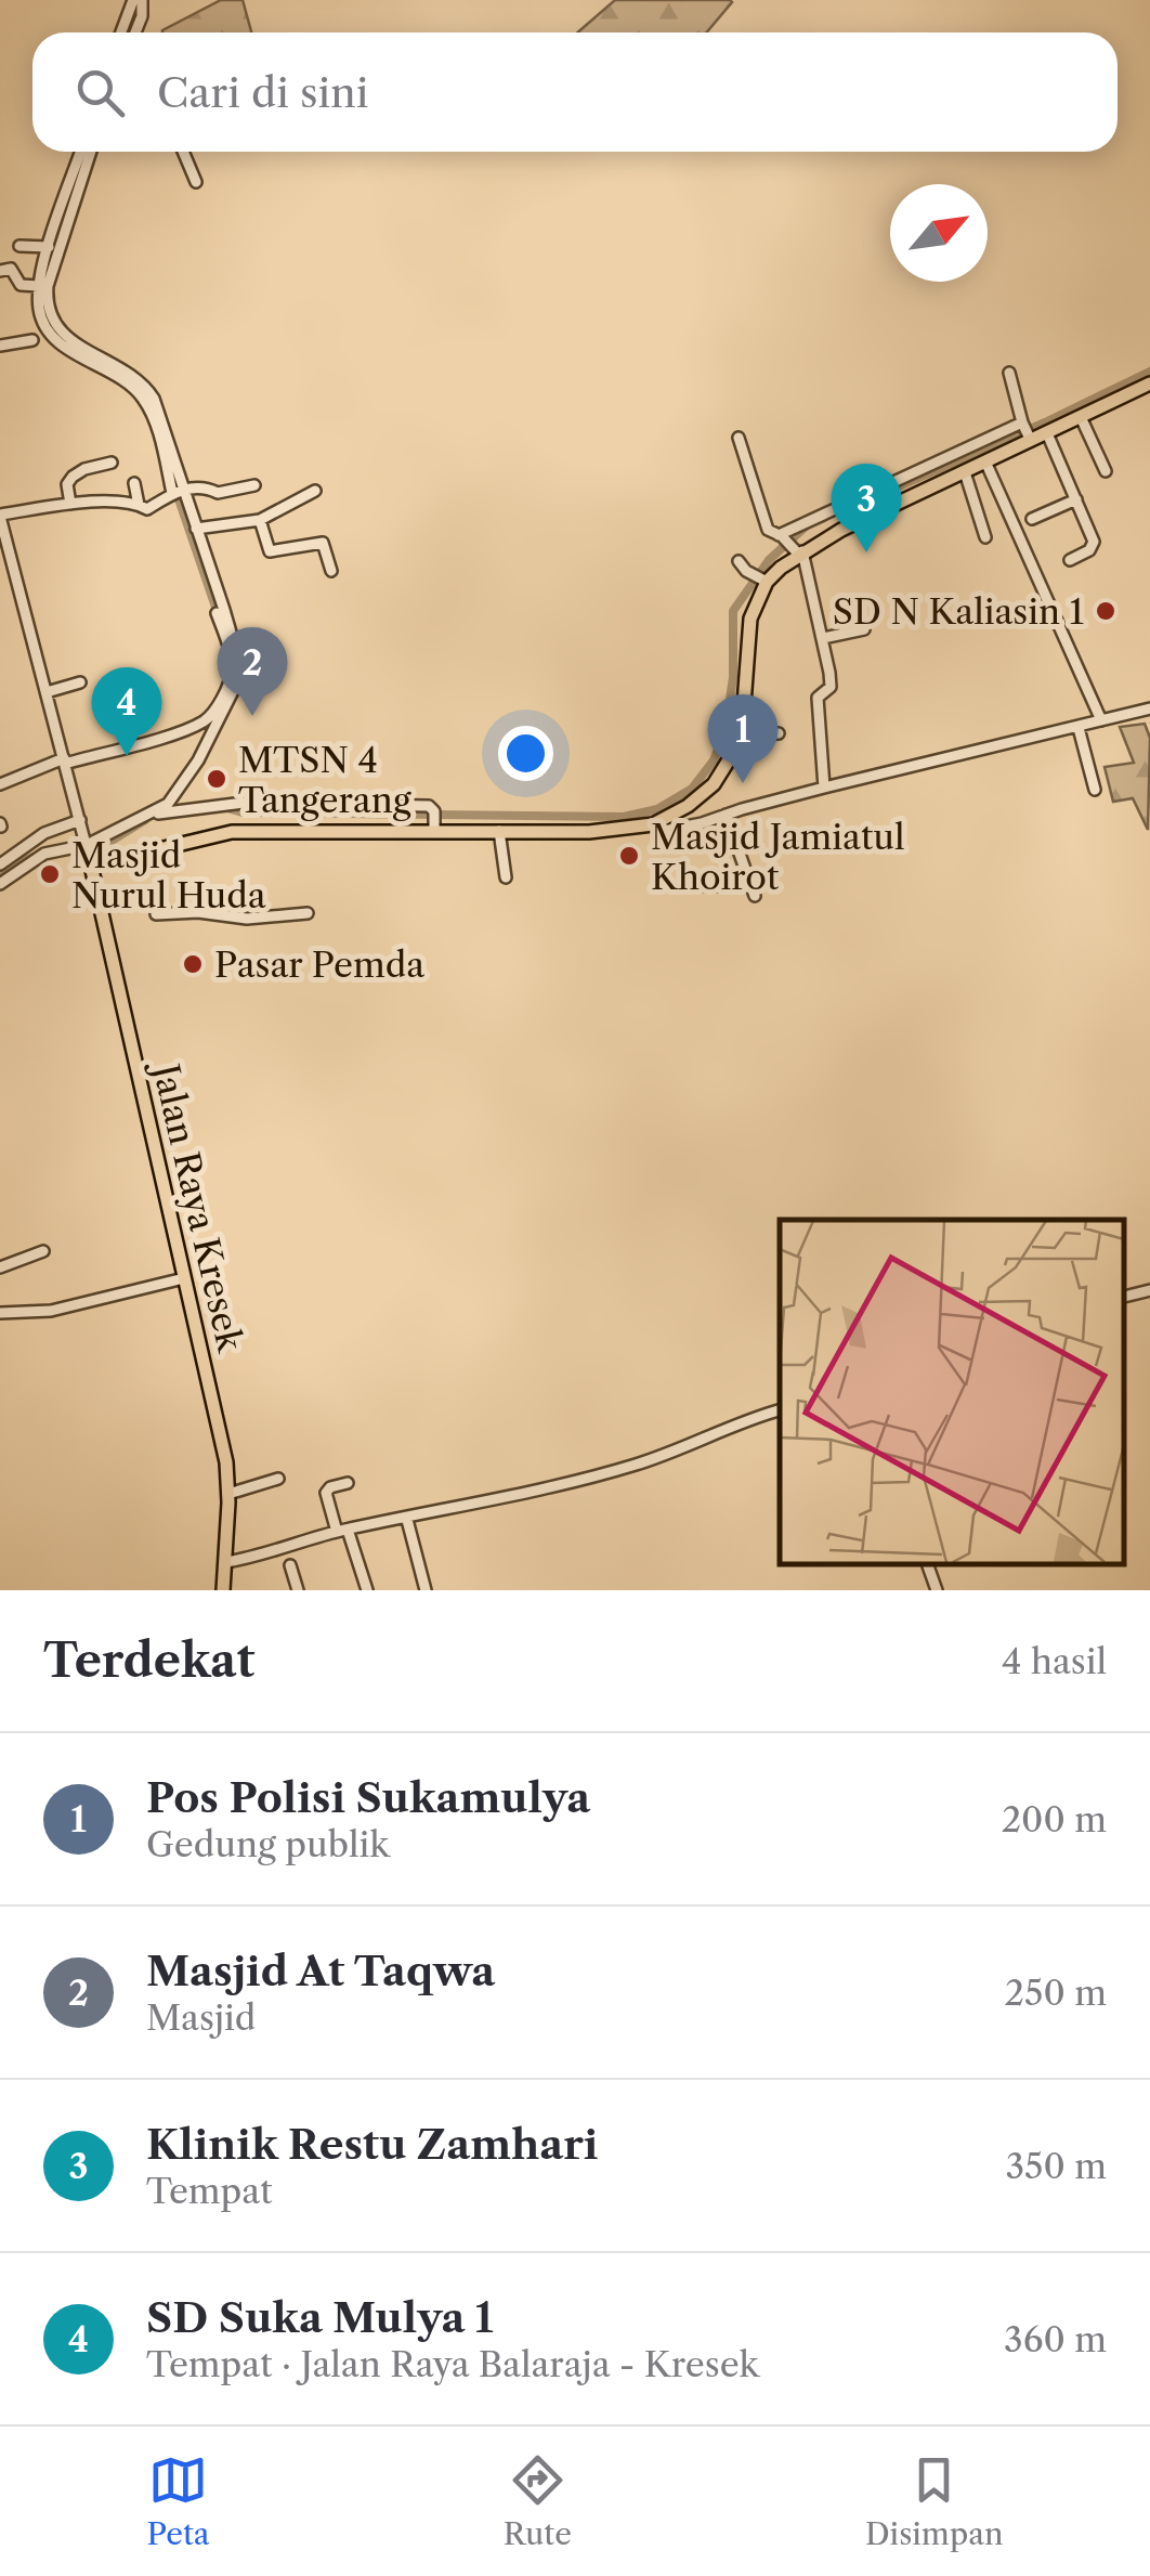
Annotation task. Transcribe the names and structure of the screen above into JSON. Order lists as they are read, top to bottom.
{
  "streets": {
    "main road": ["Jalan Raya Kresek"]
  },
  "places": [
    "SD N Kaliasin 1",
    "MTSN 4 Tangerang",
    "Masjid Jamiatul Khoirot",
    "Masjid Nurul Huda",
    "Pasar Pemda"
  ],
  "north": "top right",
  "page": {
    "search": "Cari di sini",
    "pins": [
      "3",
      "2",
      "4",
      "1"
    ],
    "heading": ["Terdekat", "4 hasil"],
    "list": [
      {
        "mark": "1",
        "name": "Pos Polisi Sukamulya",
        "note": "Gedung publik",
        "value": "200 m"
      },
      {
        "mark": "2",
        "name": "Masjid At Taqwa",
        "note": "Masjid",
        "value": "250 m"
      },
      {
        "mark": "3",
        "name": "Klinik Restu Zamhari",
        "note": "Tempat",
        "value": "350 m"
      },
      {
        "mark": "4",
        "name": "SD Suka Mulya 1",
        "note": "Tempat · Jalan Raya Balaraja - Kresek",
        "value": "360 m"
      }
    ],
    "nav": ["Peta", "Rute", "Disimpan"]
  }
}
